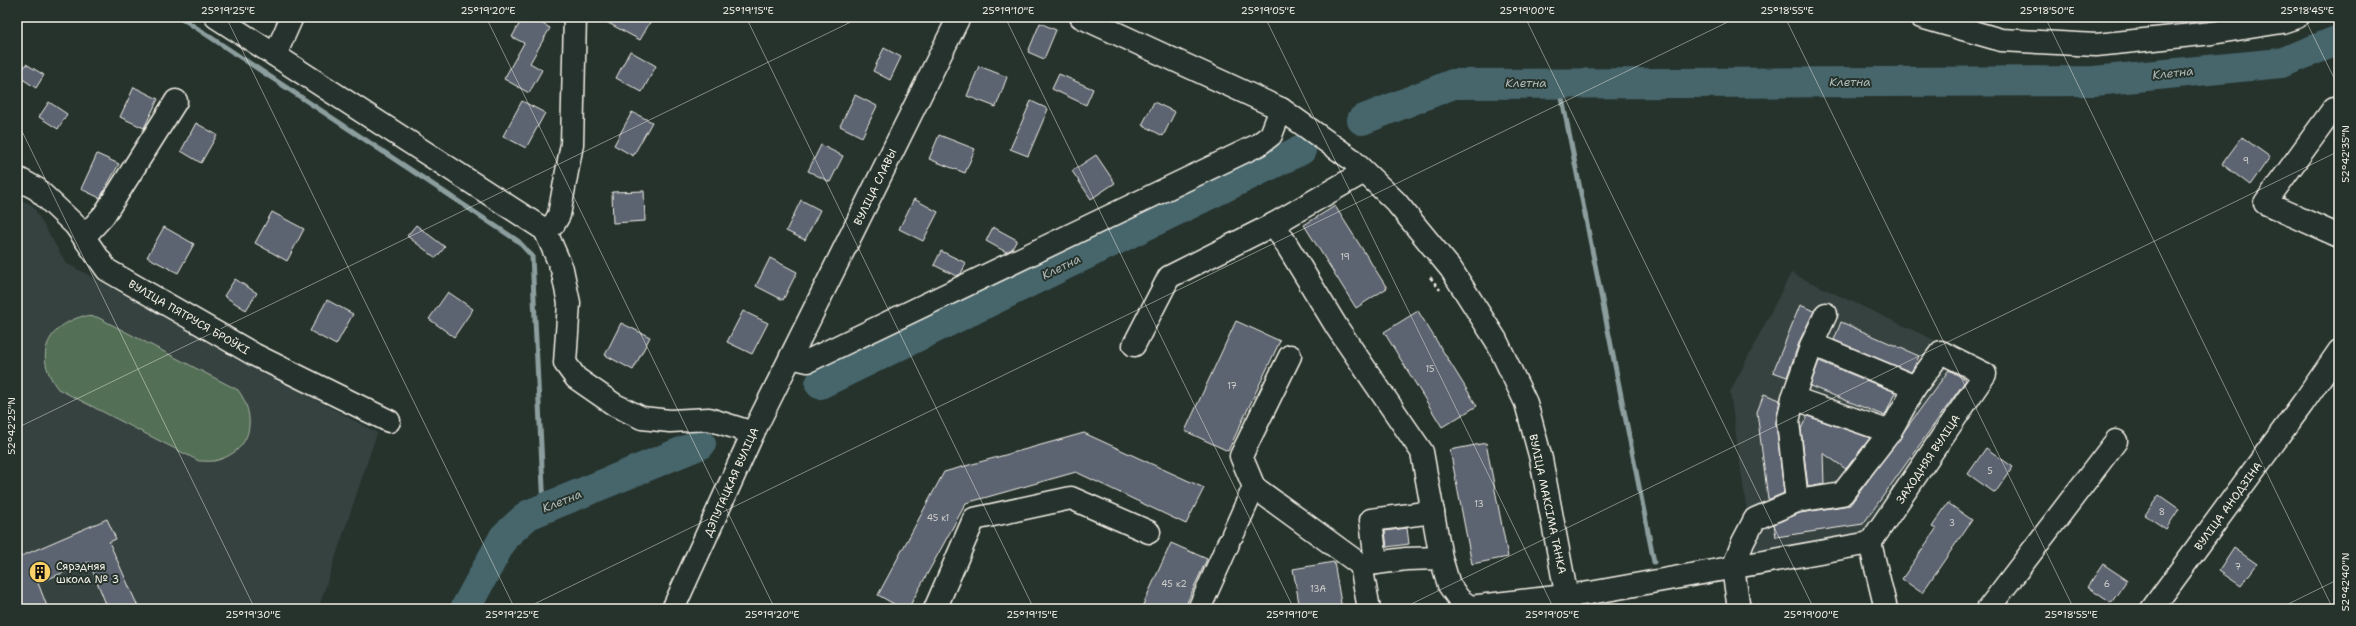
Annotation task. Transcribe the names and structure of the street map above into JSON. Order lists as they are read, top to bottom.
{
  "streets": {
    "street": [
      "ВУЛІЦА СЛАВЫ",
      "ВУЛІЦА ПЯТРУСЯ БРОЎКІ",
      "ЗАХОДНЯЯ ВУЛІЦА",
      "ДЭПУТАЦКАЯ ВУЛІЦА",
      "ВУЛІЦА МАКСІМА ТАНКА",
      "ВУЛІЦА АНОДЗІНА"
    ]
  },
  "crossings": [
    ["ВУЛІЦА СЛАВЫ", "ДЭПУТАЦКАЯ ВУЛІЦА"]
  ],
  "water": ["Клетна"],
  "places": {
    "building": ["Сярэдняя школа № 3"]
  },
  "house_numbers": [
    "9",
    "19",
    "15",
    "17",
    "5",
    "13",
    "8",
    "45 к1",
    "3",
    "7",
    "45 к2",
    "6",
    "13А"
  ],
  "coordinates": [
    "25°19'25\"E",
    "25°19'20\"E",
    "25°19'15\"E",
    "25°19'10\"E",
    "25°19'05\"E",
    "25°19'00\"E",
    "25°18'55\"E",
    "25°18'50\"E",
    "25°18'45\"E",
    "52°42'35\"N",
    "52°42'25\"N",
    "52°42'40\"N",
    "25°19'30\"E"
  ]
}
